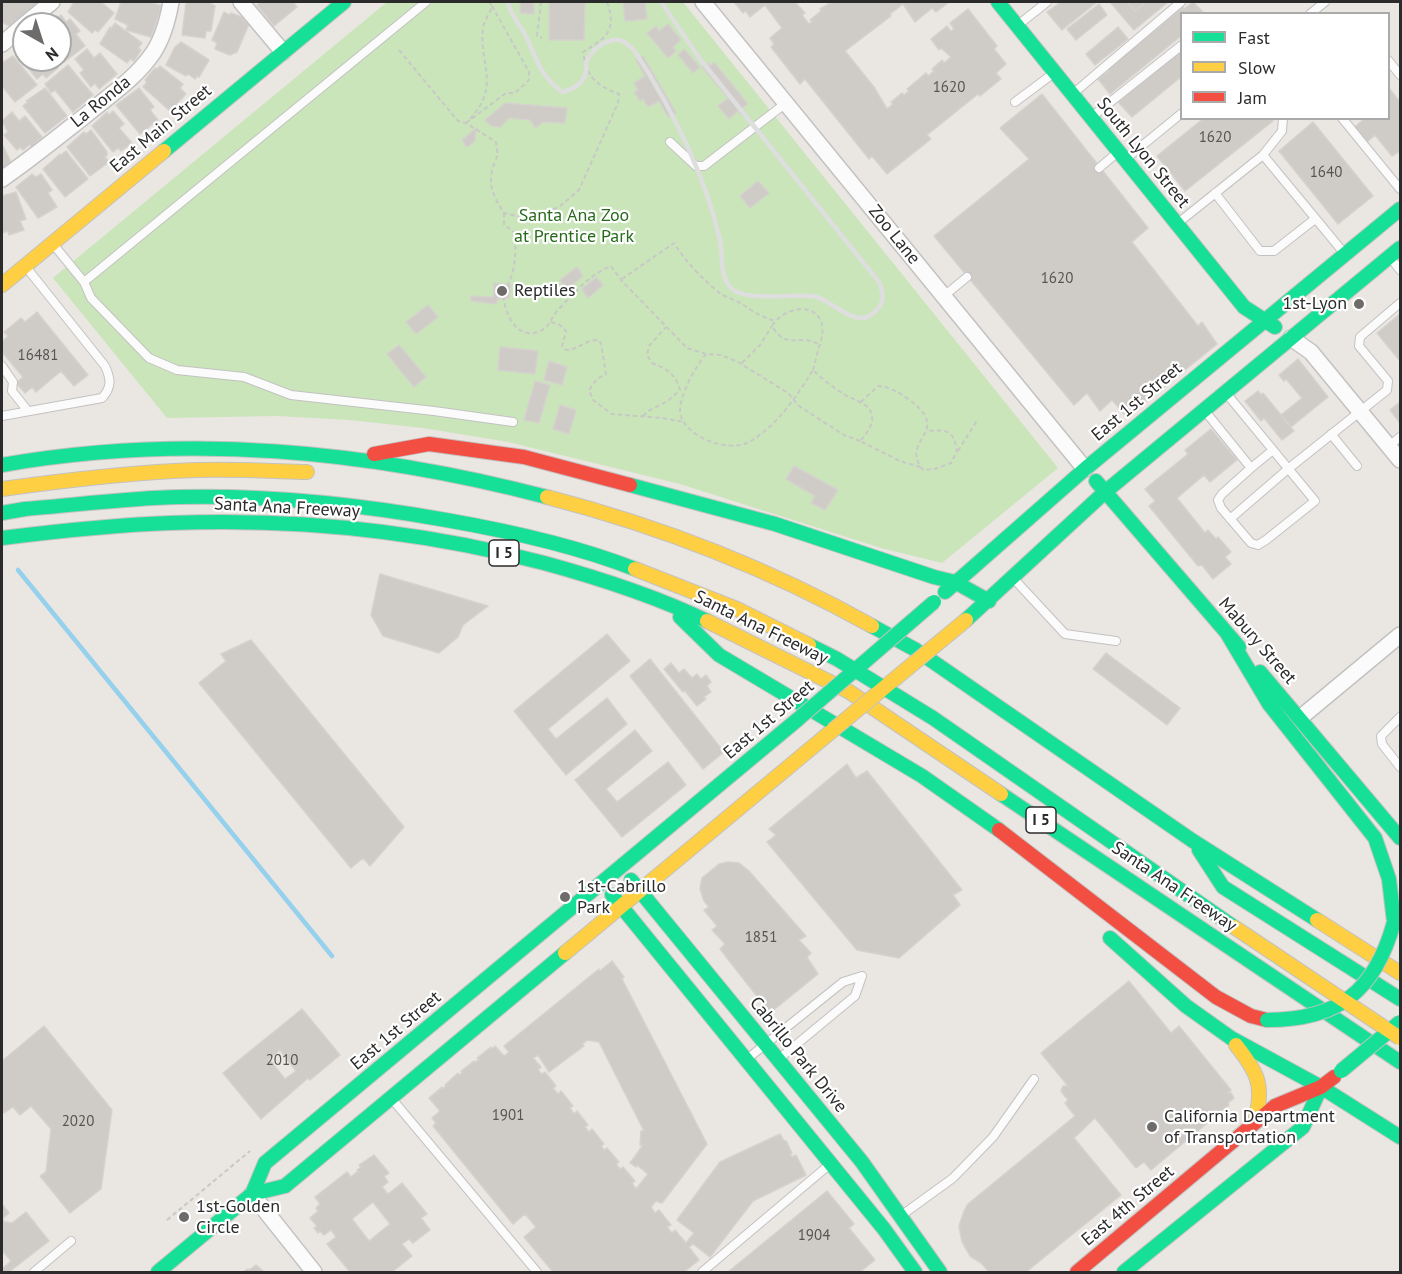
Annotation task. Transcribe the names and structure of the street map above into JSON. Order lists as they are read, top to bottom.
{
  "streets": {
    "main road": [
      "East Main Street",
      "South Lyon Street",
      "East 1st Street",
      "Santa Ana Freeway",
      "I 5",
      "Mabury Street",
      "Cabrillo Park Drive",
      "East 4th Street"
    ],
    "street": ["La Ronda", "Zoo Lane"]
  },
  "crossings": [
    ["South Lyon Street", "East 1st Street"],
    ["Zoo Lane", "East 1st Street"],
    ["Zoo Lane", "Mabury Street"],
    ["East 1st Street", "Mabury Street"],
    ["East 1st Street", "Cabrillo Park Drive"]
  ],
  "parks": ["Santa Ana Zoo at Prentice Park"],
  "places": [
    "Reptiles",
    "1st-Lyon",
    "1st-Cabrillo Park",
    "California Department of Transportation",
    "1st-Golden Circle"
  ],
  "house_numbers": [
    "1620",
    "1620",
    "1640",
    "1620",
    "16481",
    "1851",
    "2010",
    "1901",
    "2020",
    "1904"
  ],
  "legend": ["Fast", "Slow", "Jam"],
  "north": "bottom right"
}
